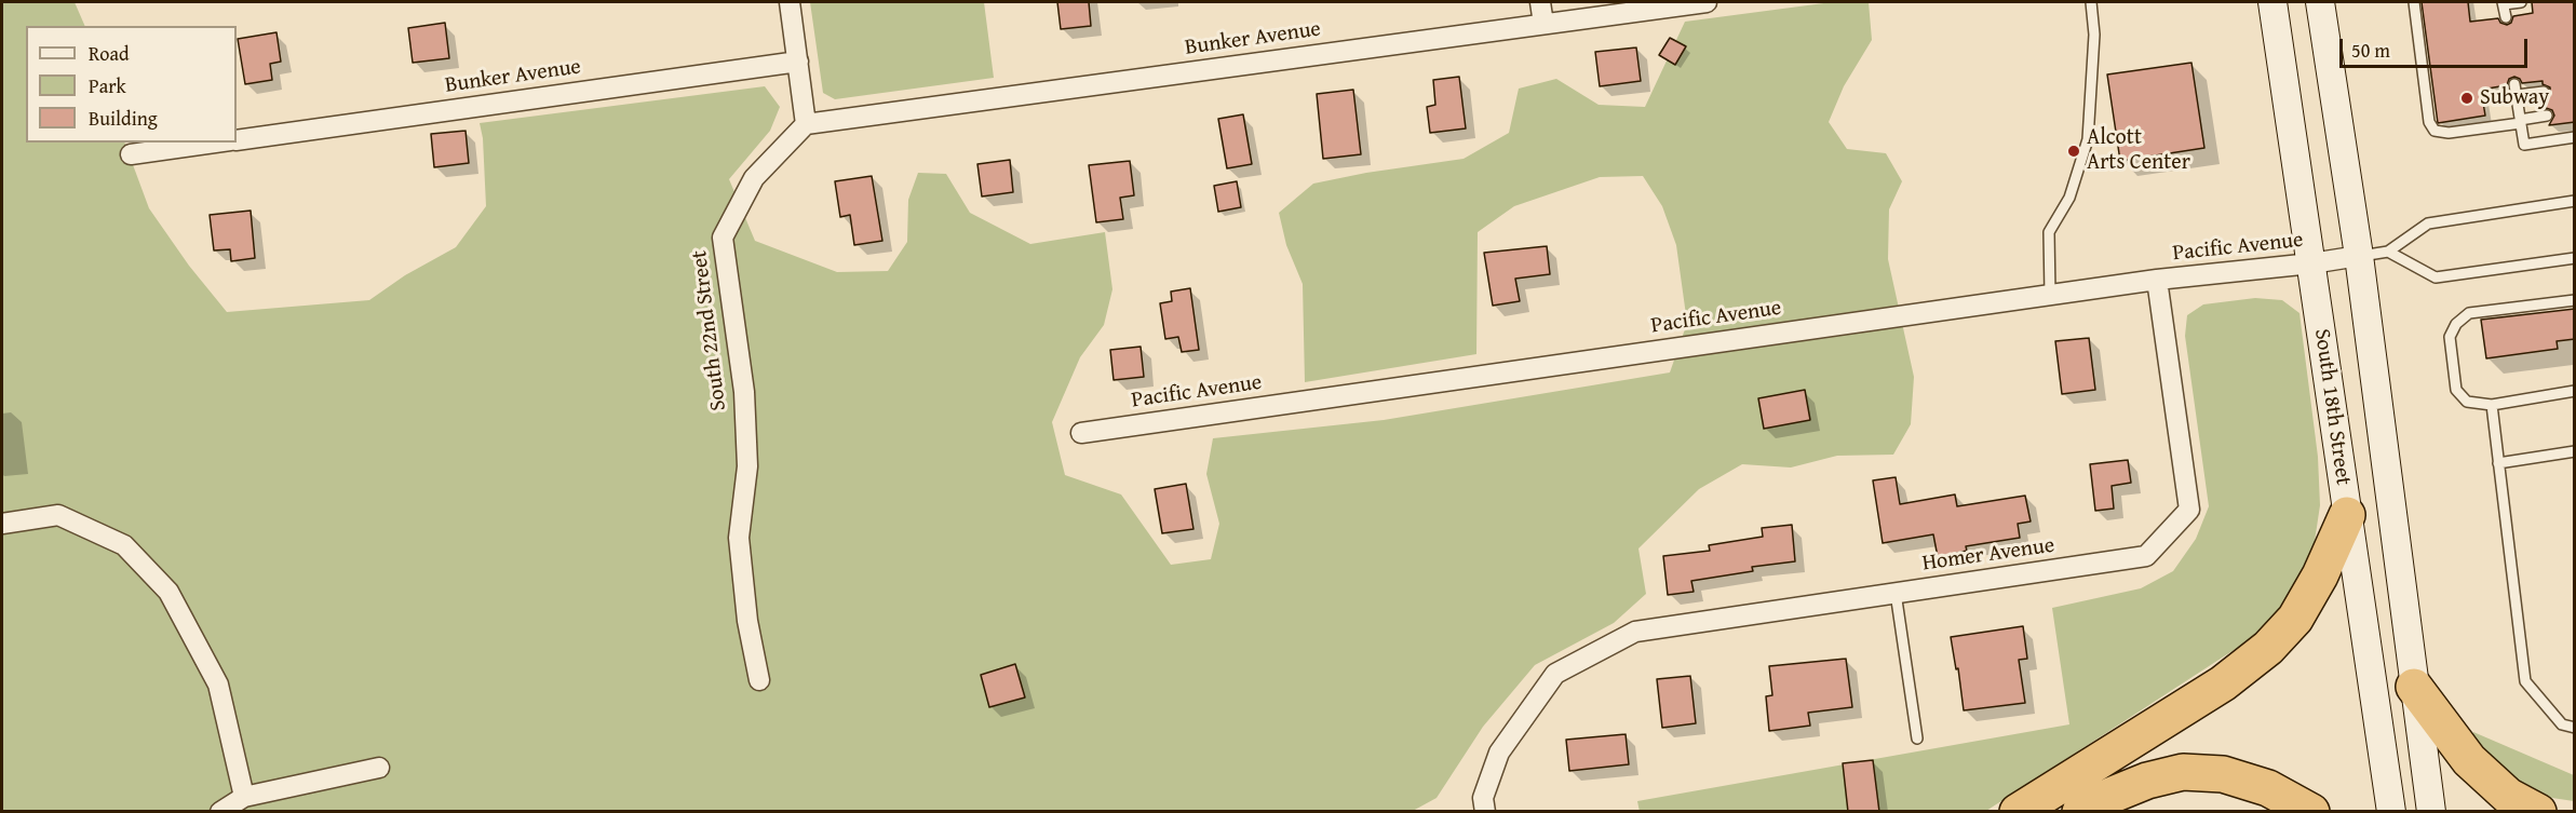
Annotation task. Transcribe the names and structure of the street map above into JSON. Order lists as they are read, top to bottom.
{
  "streets": {
    "main road": ["South 18th Street"],
    "street": [
      "Bunker Avenue",
      "Pacific Avenue",
      "South 22nd Street",
      "Homer Avenue"
    ]
  },
  "crossings": [
    ["Bunker Avenue", "South 22nd Street"],
    ["Pacific Avenue", "South 18th Street"],
    ["Pacific Avenue", "Homer Avenue"]
  ],
  "places": ["Subway", "Alcott Arts Center"],
  "legend": ["Road", "Park", "Building"],
  "scale_bar": "50 m"
}
